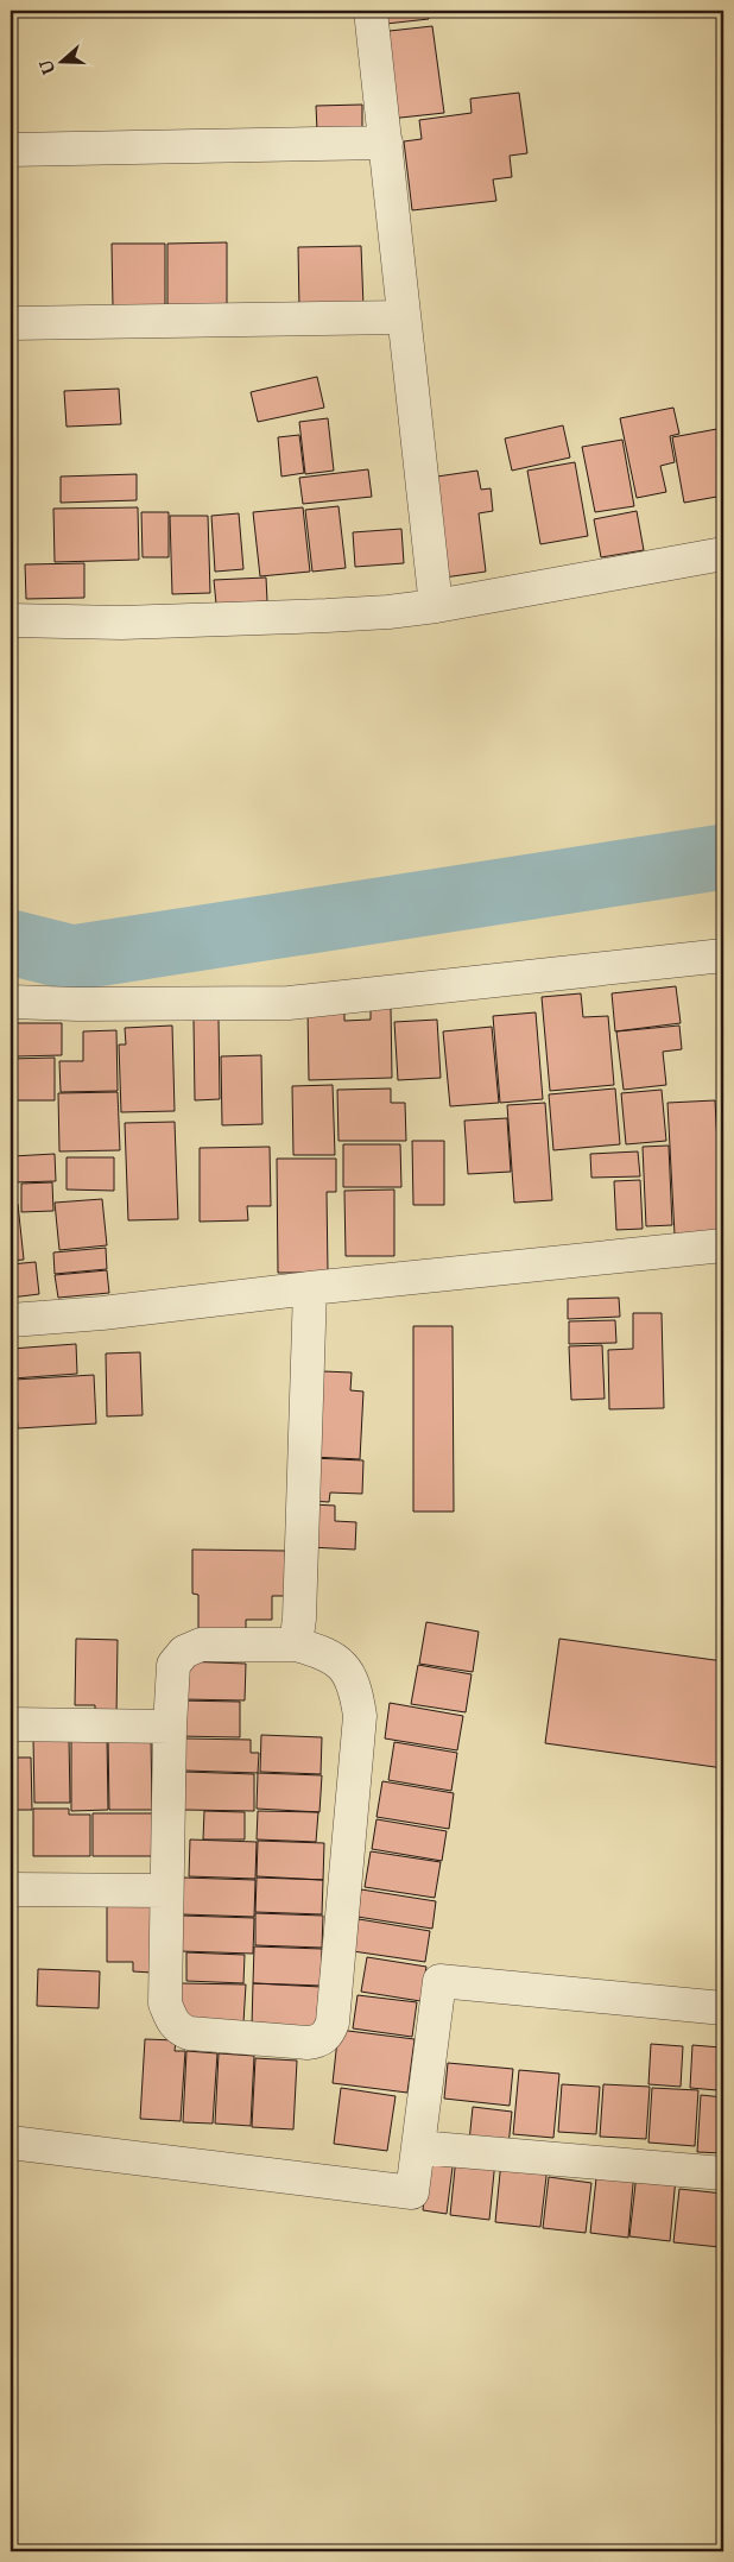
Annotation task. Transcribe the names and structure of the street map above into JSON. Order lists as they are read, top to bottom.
{
  "north": "left"
}
